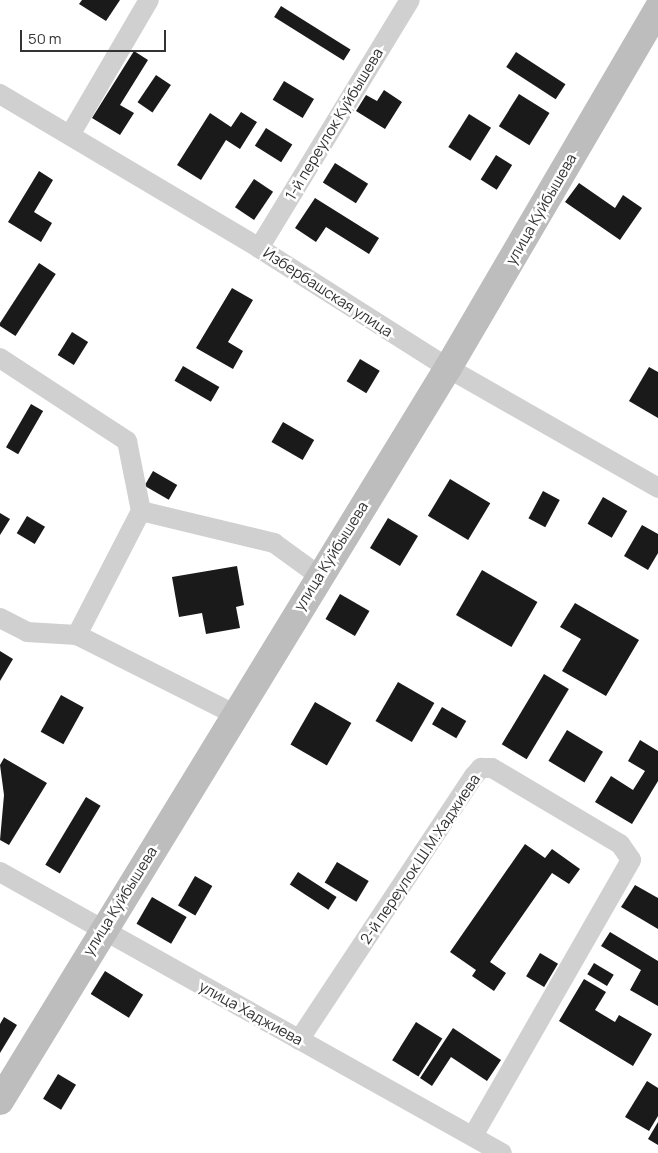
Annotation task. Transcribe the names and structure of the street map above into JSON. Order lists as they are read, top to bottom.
{
  "streets": {
    "street": [
      "1-й переулок Куйбышева",
      "улица Куйбышева",
      "Избербашская улица",
      "2-й переулок Ш.М.Хаджиева",
      "улица Хаджиева"
    ]
  },
  "crossings": [
    ["1-й переулок Куйбышева", "Избербашская улица"],
    ["улица Куйбышева", "Избербашская улица"],
    ["улица Куйбышева", "улица Хаджиева"],
    ["2-й переулок Ш.М.Хаджиева", "улица Хаджиева"]
  ],
  "scale_bar": "50 m"
}
